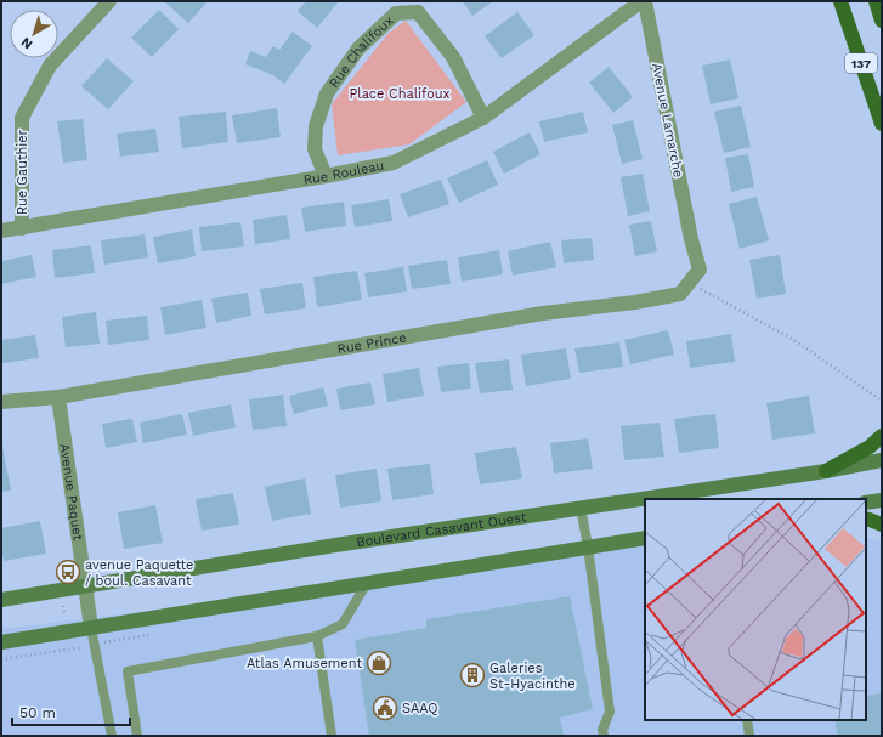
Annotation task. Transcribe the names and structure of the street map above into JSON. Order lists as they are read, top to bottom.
{
  "streets": {
    "main road": ["137"],
    "street": [
      "Rue Chalifoux",
      "Avenue Lamarche",
      "Rue Gauthier",
      "Rue Rouleau",
      "Rue Prince",
      "Avenue Paquet",
      "Boulevard Casavant Ouest"
    ]
  },
  "crossings": [
    ["Rue Chalifoux", "Rue Rouleau"],
    ["Avenue Lamarche", "Rue Rouleau"],
    ["Avenue Lamarche", "Rue Prince"],
    ["Rue Gauthier", "Rue Rouleau"],
    ["Rue Prince", "Avenue Paquet"],
    ["Avenue Paquet", "Boulevard Casavant Ouest"]
  ],
  "parks": ["Place Chalifoux"],
  "places": {
    "bus stop": ["avenue Paquette / boul. Casavant"],
    "shop": ["Atlas Amusement"],
    "building": ["Galeries St-Hyacinthe"],
    "public building": ["SAAQ"]
  },
  "scale_bar": "50 m",
  "north": "bottom left"
}
